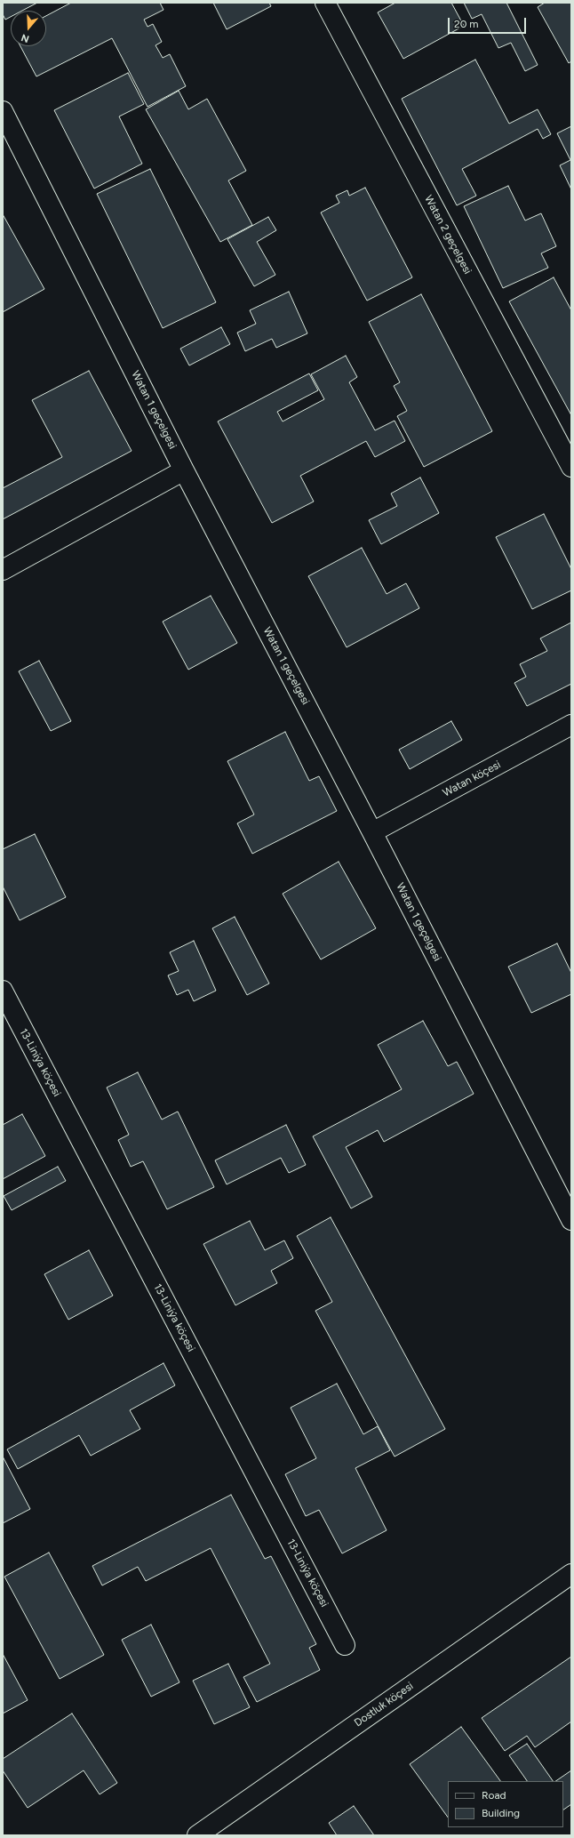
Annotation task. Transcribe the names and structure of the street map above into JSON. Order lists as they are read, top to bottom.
{
  "streets": {
    "street": [
      "Watan 2 geçelgesi",
      "Watan 1 geçelgesi",
      "Watan köçesi",
      "13-Liniýa köçesi",
      "Dostluk köçesi"
    ]
  },
  "crossings": [
    ["Watan 1 geçelgesi", "Watan köçesi"]
  ],
  "legend": ["Road", "Building"],
  "scale_bar": "20 m",
  "north": "bottom"
}
